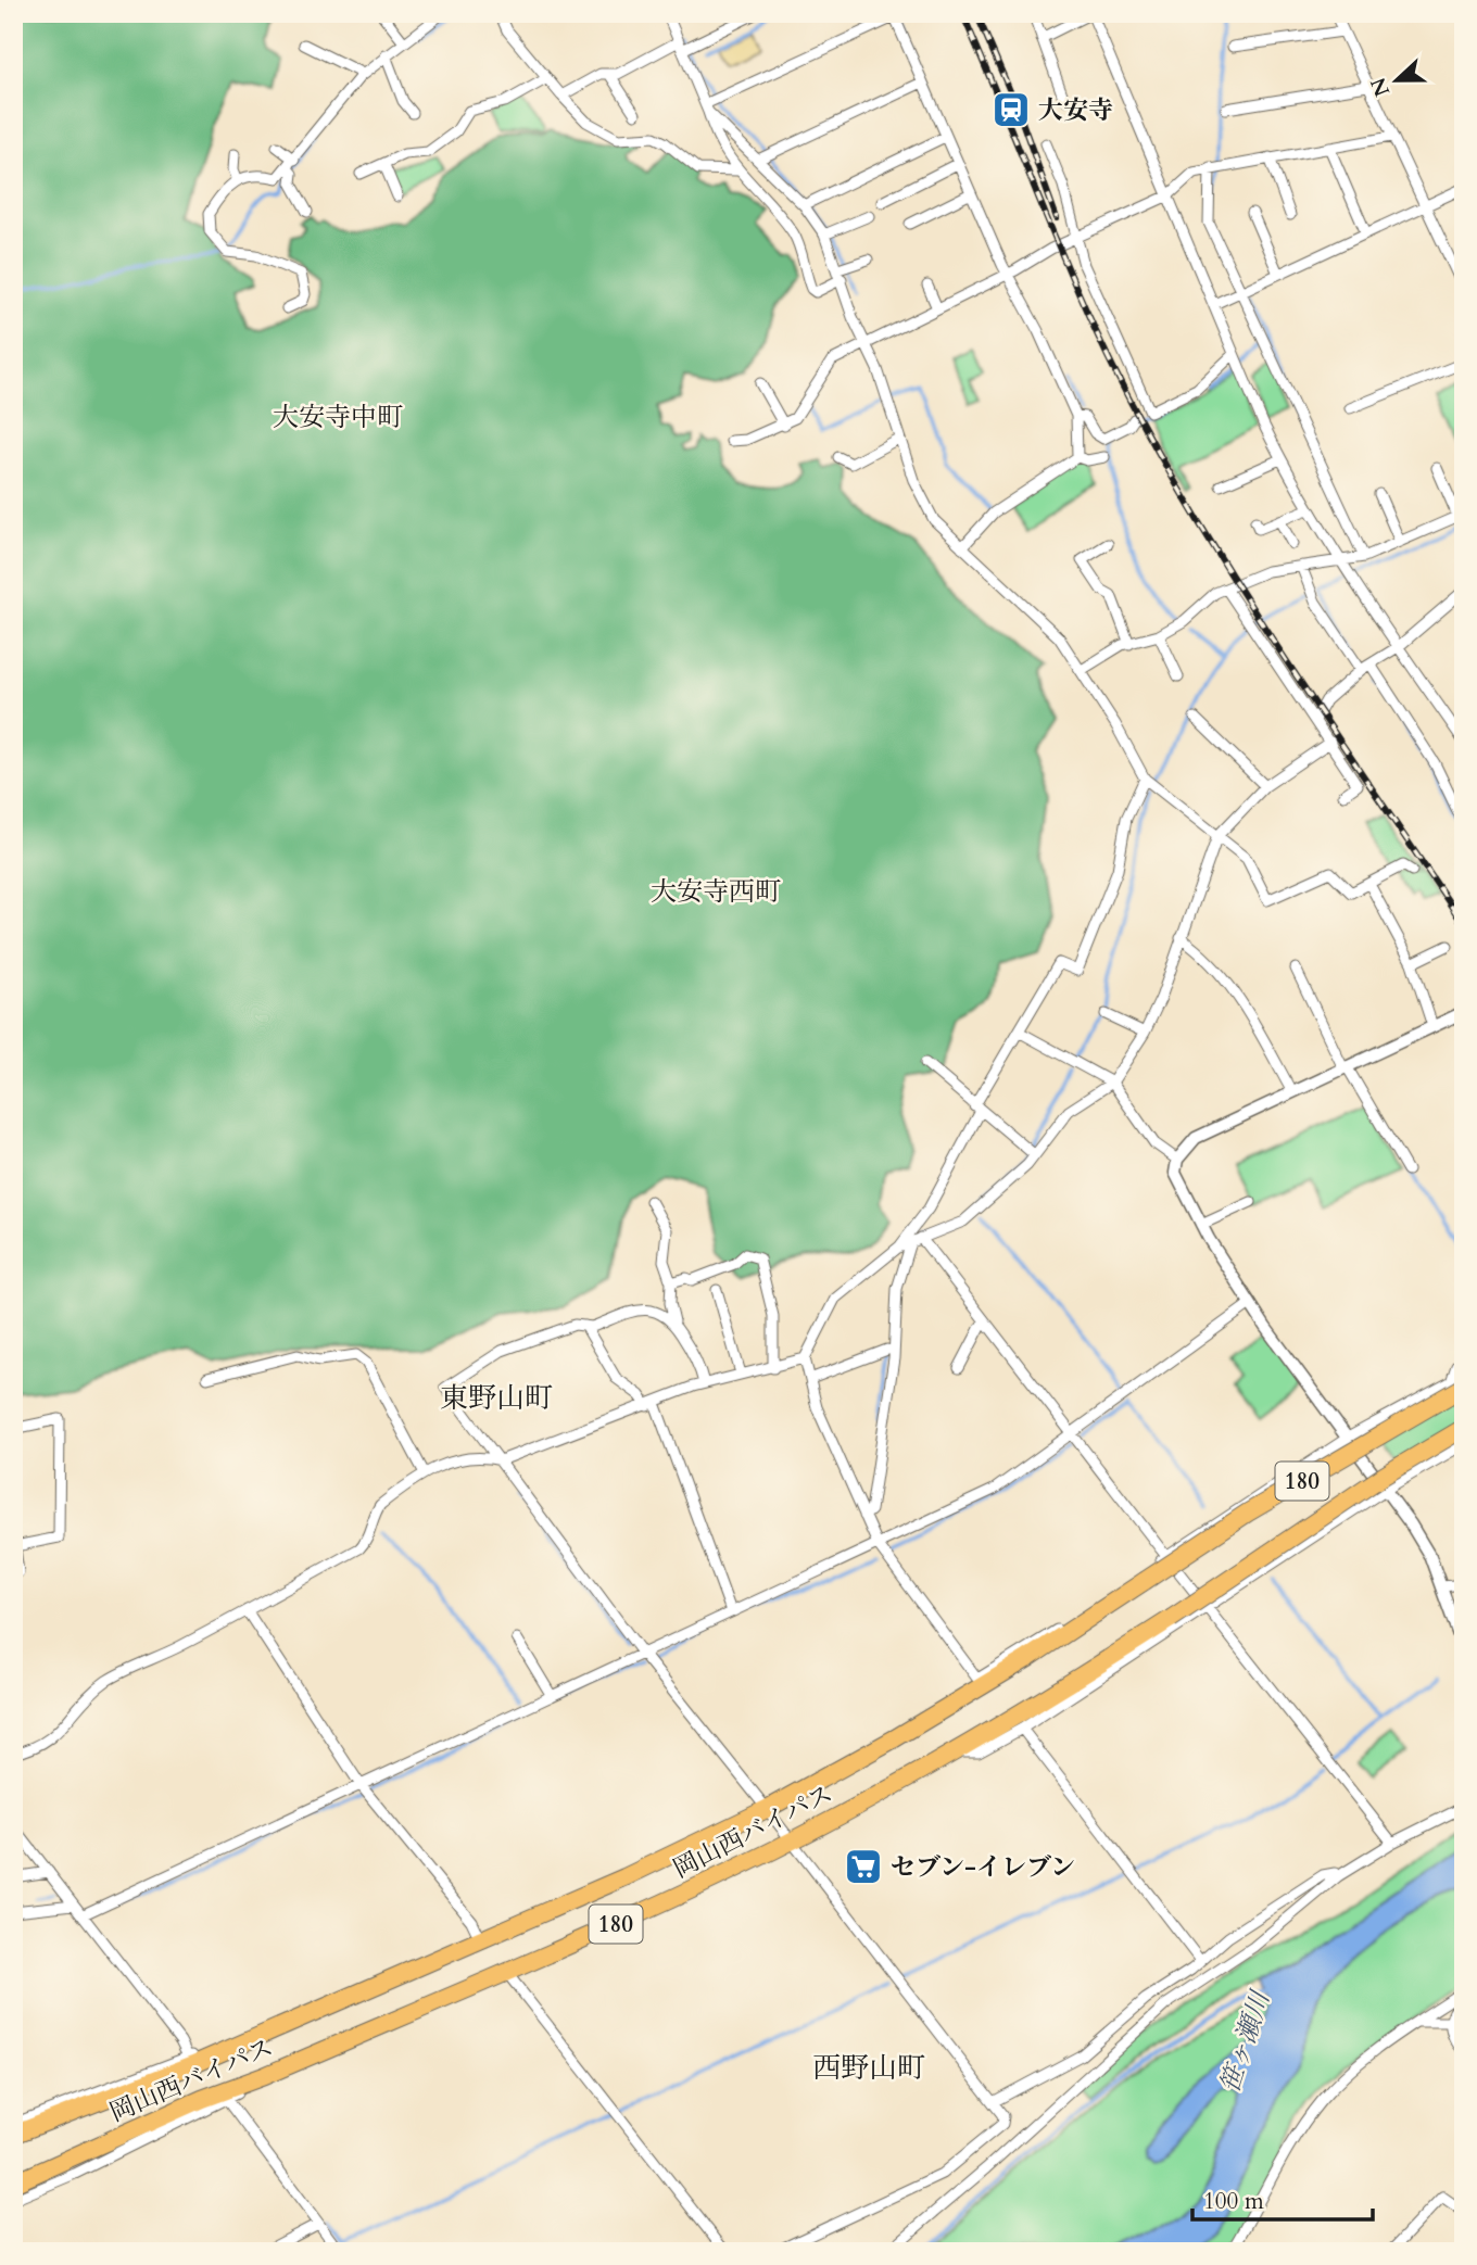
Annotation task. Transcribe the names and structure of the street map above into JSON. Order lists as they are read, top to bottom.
{
  "streets": {
    "highway": ["180", "岡山西バイパス"]
  },
  "districts": [
    "大安寺中町",
    "大安寺西町",
    "東野山町",
    "西野山町"
  ],
  "water": ["笹ヶ瀬川"],
  "places": {
    "station": ["大安寺"],
    "supermarket": ["セブン-イレブン"]
  },
  "scale_bar": "100 m",
  "north": "left"
}
